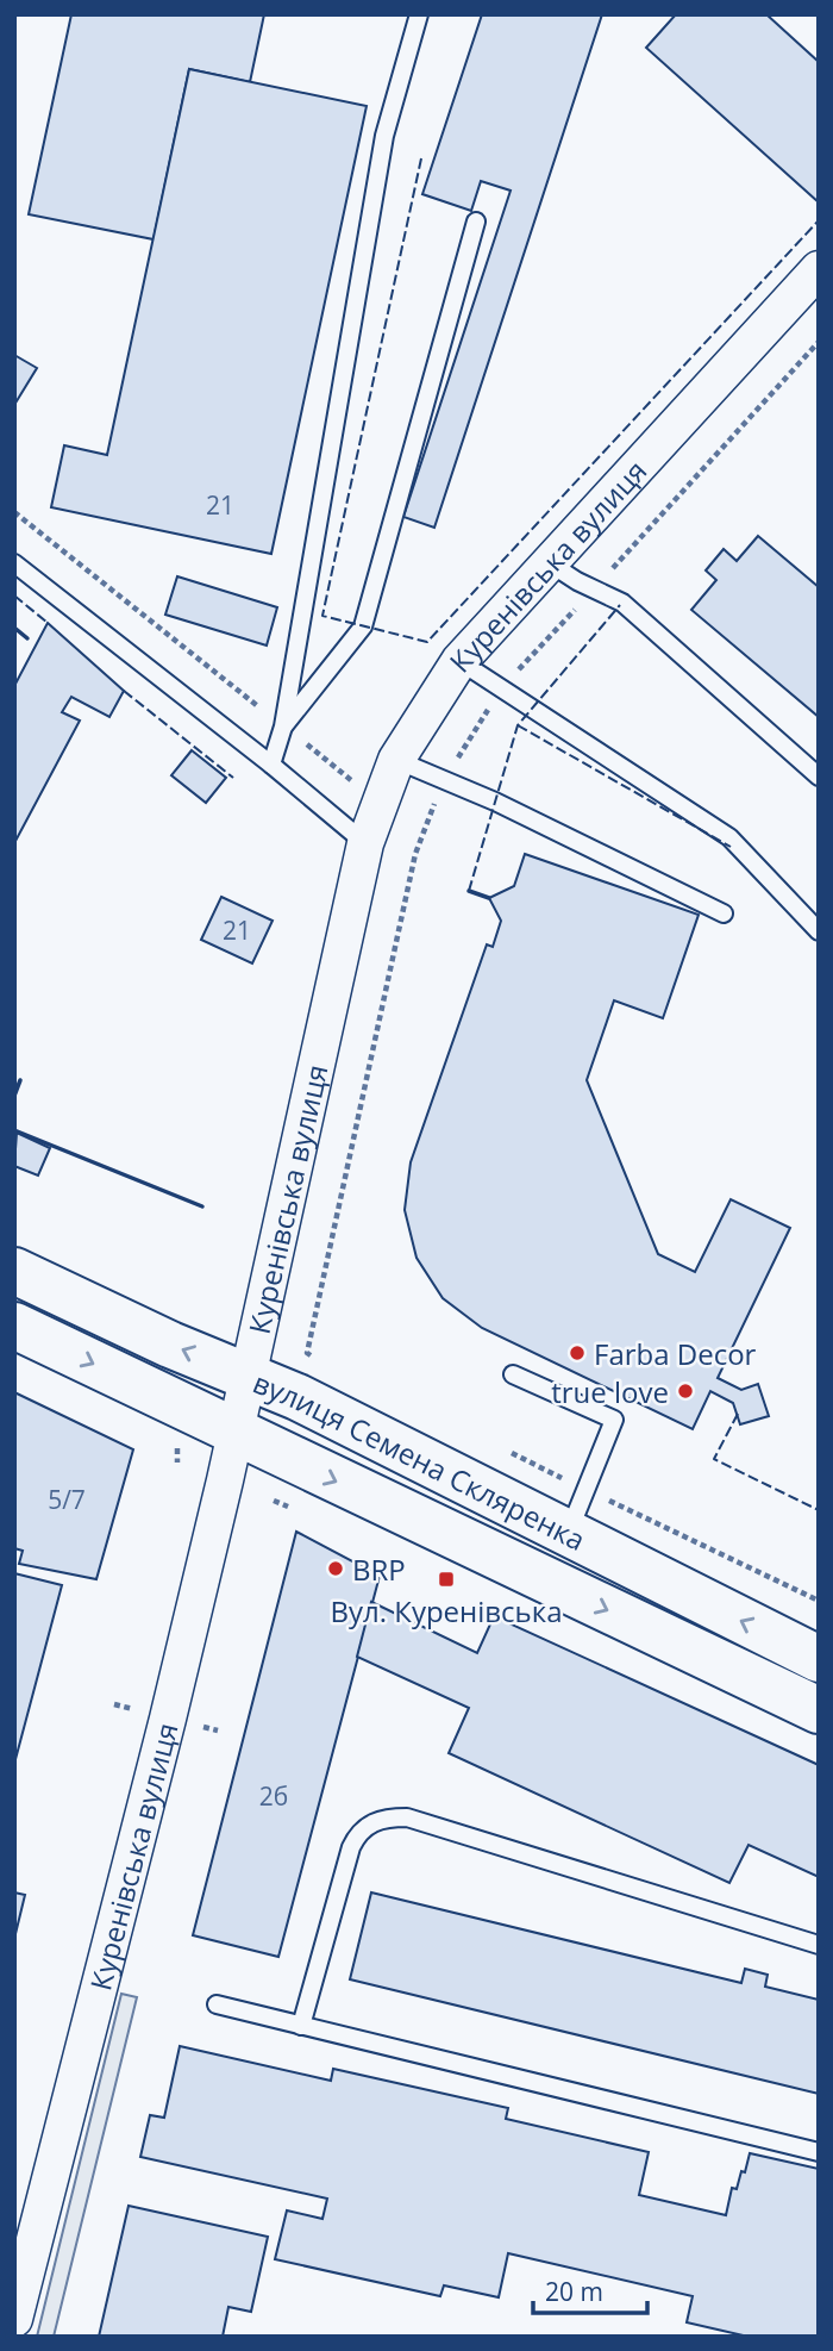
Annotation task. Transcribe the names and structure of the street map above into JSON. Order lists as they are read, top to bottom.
{
  "streets": {
    "main road": ["вулиця Семена Скляренка"],
    "street": ["Куренівська вулиця"]
  },
  "crossings": [
    ["Куренівська вулиця", "вулиця Семена Скляренка"]
  ],
  "places": {
    "other": ["Farba Decor", "true love", "BRP"],
    "transit": ["Вул. Куренівська"]
  },
  "house_numbers": [
    "21",
    "21",
    "5/7",
    "2б"
  ],
  "scale_bar": "20 m"
}
